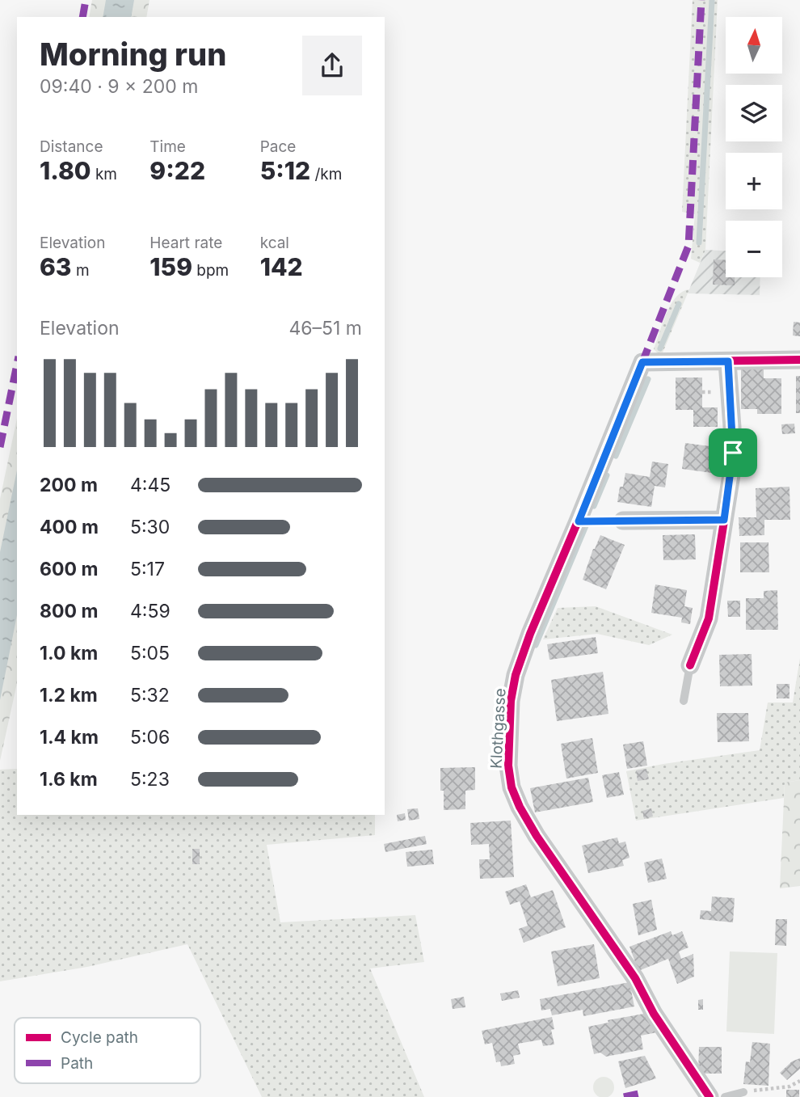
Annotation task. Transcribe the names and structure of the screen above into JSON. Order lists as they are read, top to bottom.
{
  "streets": {
    "street": ["Klothgasse"]
  },
  "legend": ["Cycle path", "Path"],
  "north": "top",
  "page": {
    "map_buttons": ["+", "−"],
    "heading": ["Morning run", "09:40 · 9 × 200 m"],
    "stats": [
      ["Distance", "1.80 km"],
      ["Time", "9:22"],
      ["Pace", "5:12 /km"],
      ["Elevation", "63 m"],
      ["Heart rate", "159 bpm"],
      ["kcal", "142"]
    ],
    "chart": ["Elevation", "46–51 m"],
    "list": [
      {
        "name": "200 m",
        "note": "4:45"
      },
      {
        "name": "400 m",
        "note": "5:30"
      },
      {
        "name": "600 m",
        "note": "5:17"
      },
      {
        "name": "800 m",
        "note": "4:59"
      },
      {
        "name": "1.0 km",
        "note": "5:05"
      },
      {
        "name": "1.2 km",
        "note": "5:32"
      },
      {
        "name": "1.4 km",
        "note": "5:06"
      },
      {
        "name": "1.6 km",
        "note": "5:23"
      }
    ]
  }
}
